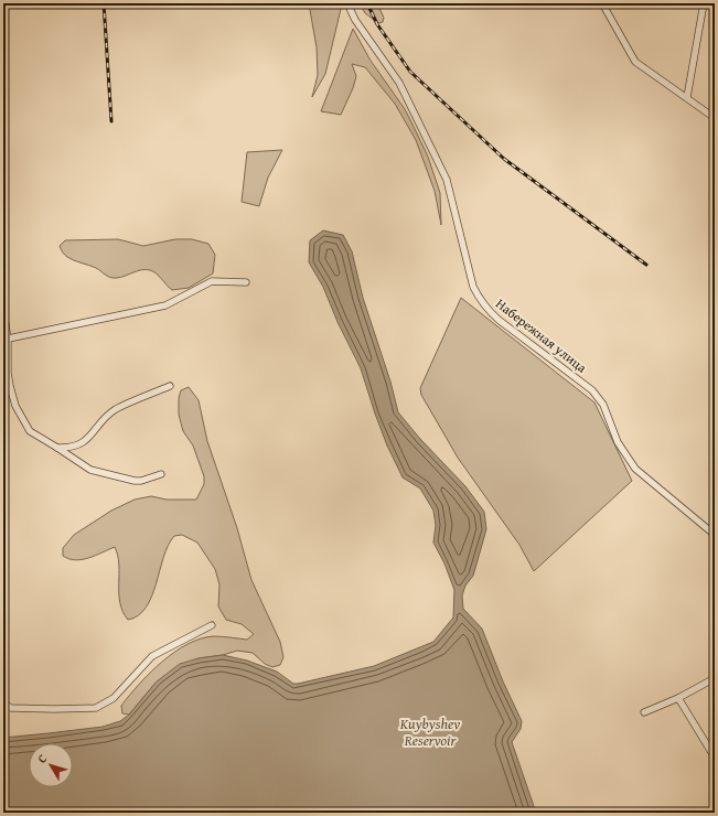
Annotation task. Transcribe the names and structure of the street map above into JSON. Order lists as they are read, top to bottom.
{
  "streets": {
    "street": ["Набережная улица"]
  },
  "water": ["Kuybyshev Reservoir"],
  "north": "top left"
}
